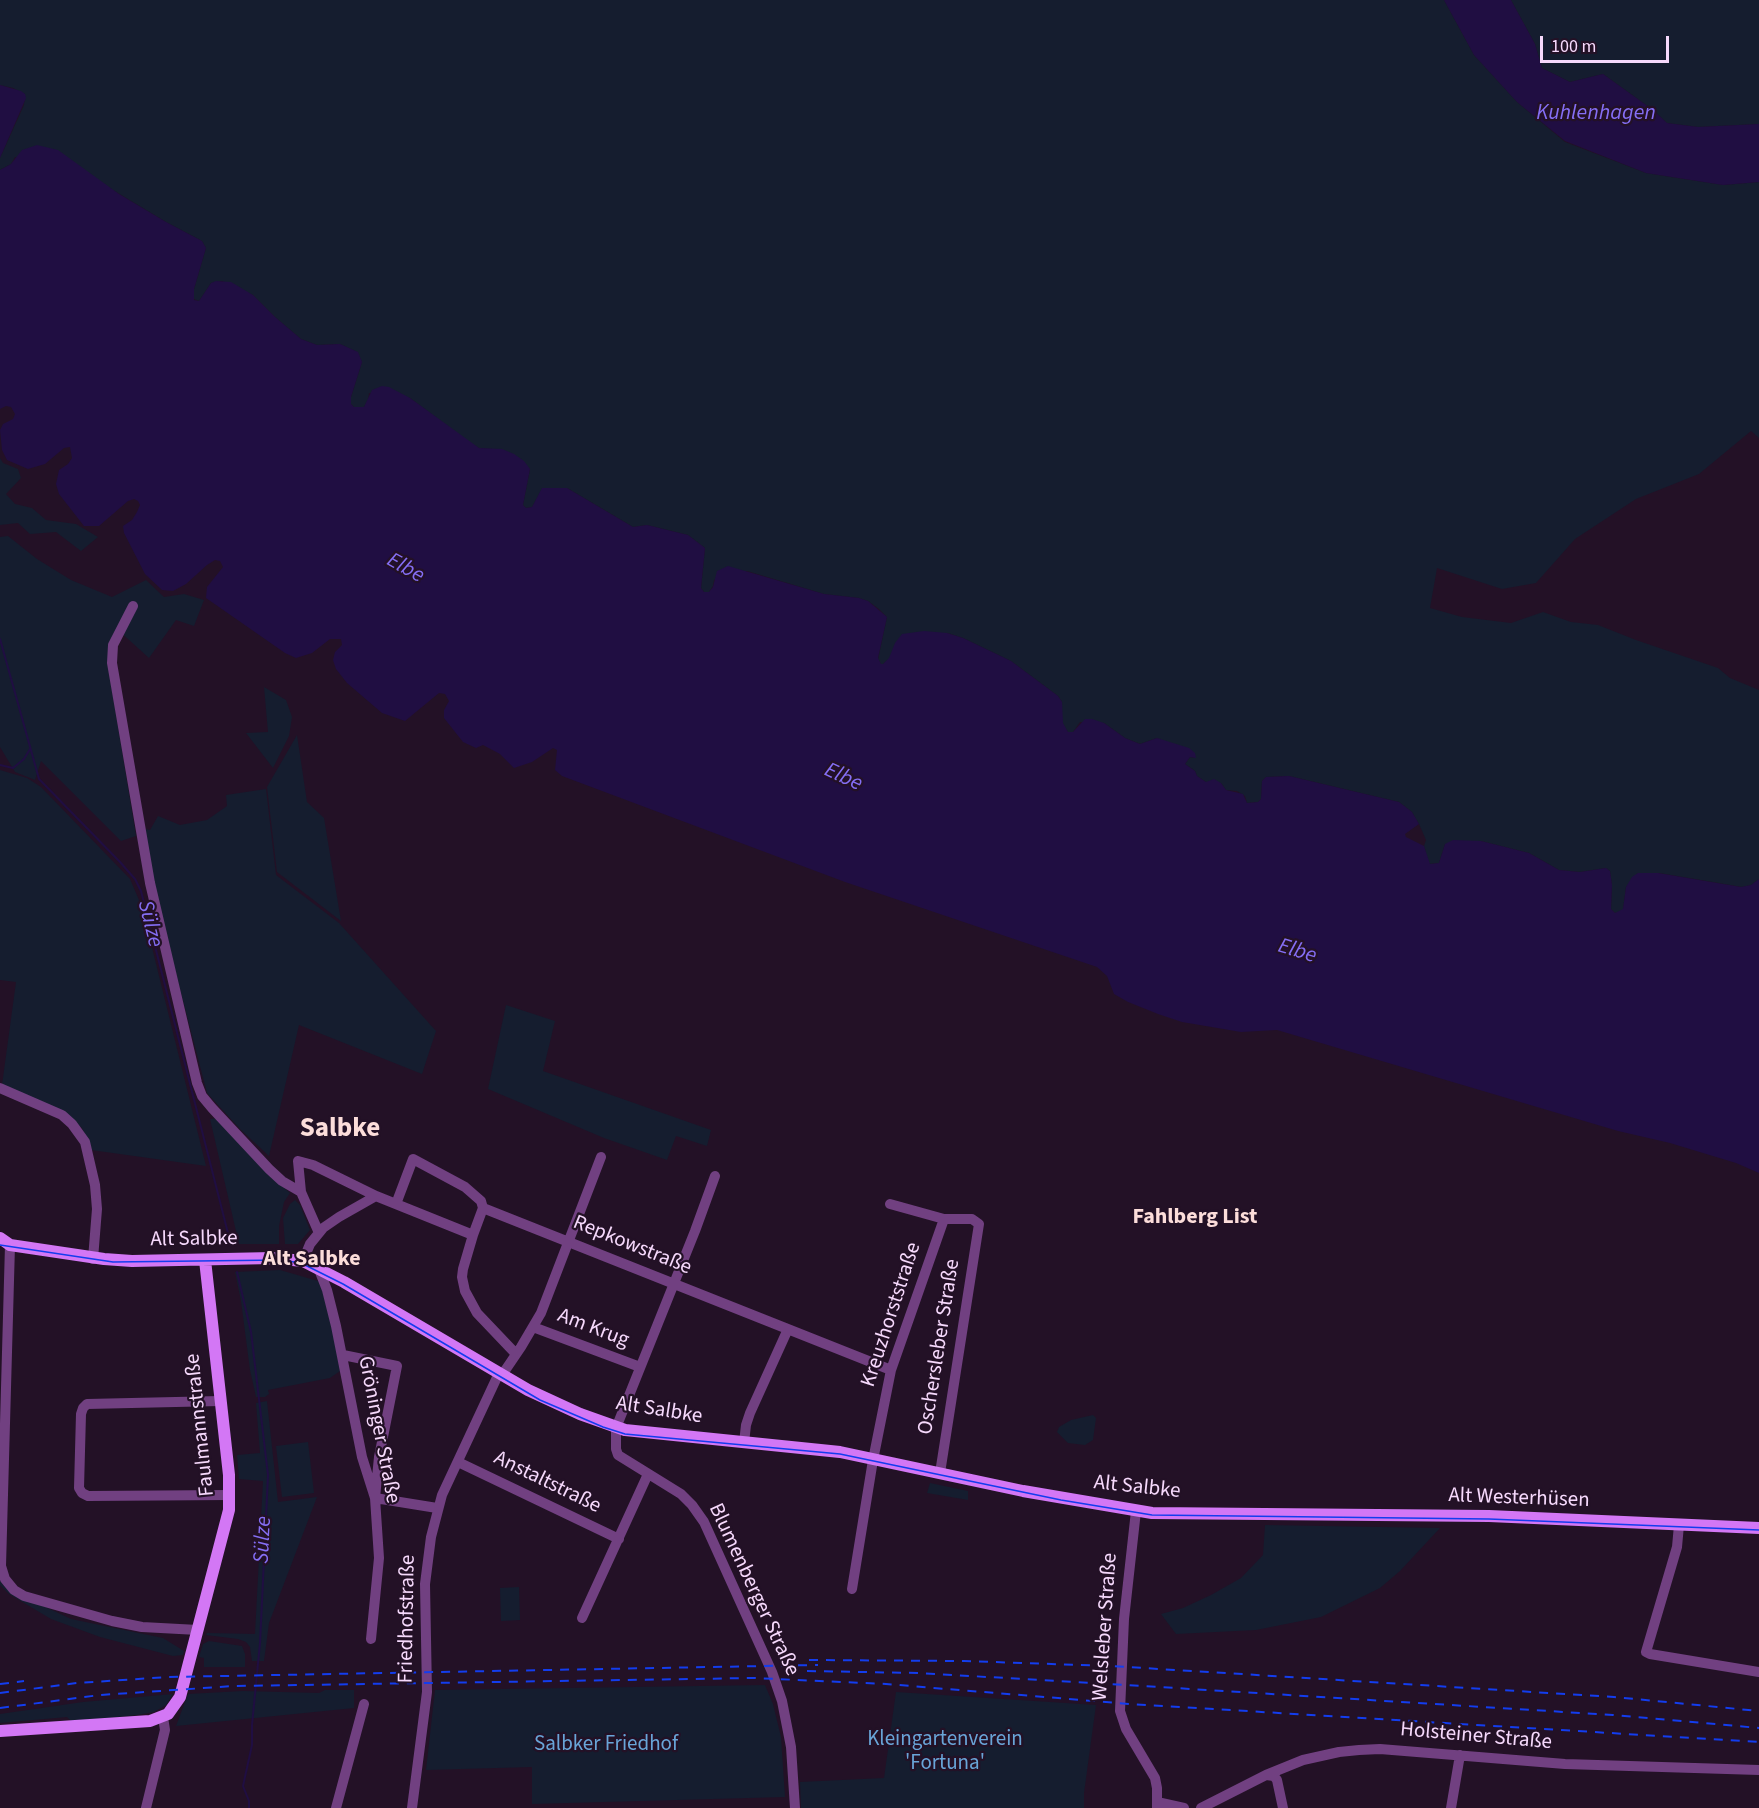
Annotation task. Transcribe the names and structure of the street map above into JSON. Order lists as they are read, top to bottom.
{
  "streets": {
    "main road": ["Alt Salbke", "Faulmannstraße", "Alt Westerhüsen"],
    "street": [
      "Repkowstraße",
      "Kreuzhorststraße",
      "Am Krug",
      "Oschersleber Straße",
      "Gröninger Straße",
      "Anstaltstraße",
      "Blumenberger Straße",
      "Friedhofstraße",
      "Welsleber Straße",
      "Holsteiner Straße"
    ]
  },
  "crossings": [
    ["Alt Salbke", "Kreuzhorststraße"],
    ["Alt Salbke", "Oschersleber Straße"],
    ["Alt Salbke", "Faulmannstraße"],
    ["Alt Salbke", "Gröninger Straße"],
    ["Alt Salbke", "Alt Westerhüsen"],
    ["Alt Salbke", "Blumenberger Straße"],
    ["Alt Salbke", "Friedhofstraße"],
    ["Alt Salbke", "Welsleber Straße"],
    ["Repkowstraße", "Kreuzhorststraße"],
    ["Repkowstraße", "Friedhofstraße"],
    ["Kreuzhorststraße", "Oschersleber Straße"],
    ["Am Krug", "Friedhofstraße"],
    ["Anstaltstraße", "Blumenberger Straße"],
    ["Anstaltstraße", "Friedhofstraße"]
  ],
  "districts": ["Salbke", "Fahlberg List", "Alt Salbke"],
  "water": ["Kuhlenhagen", "Elbe", "Sülze"],
  "parks": ["Kleingartenverein 'Fortuna'", "Salbker Friedhof"],
  "scale_bar": "100 m"
}
